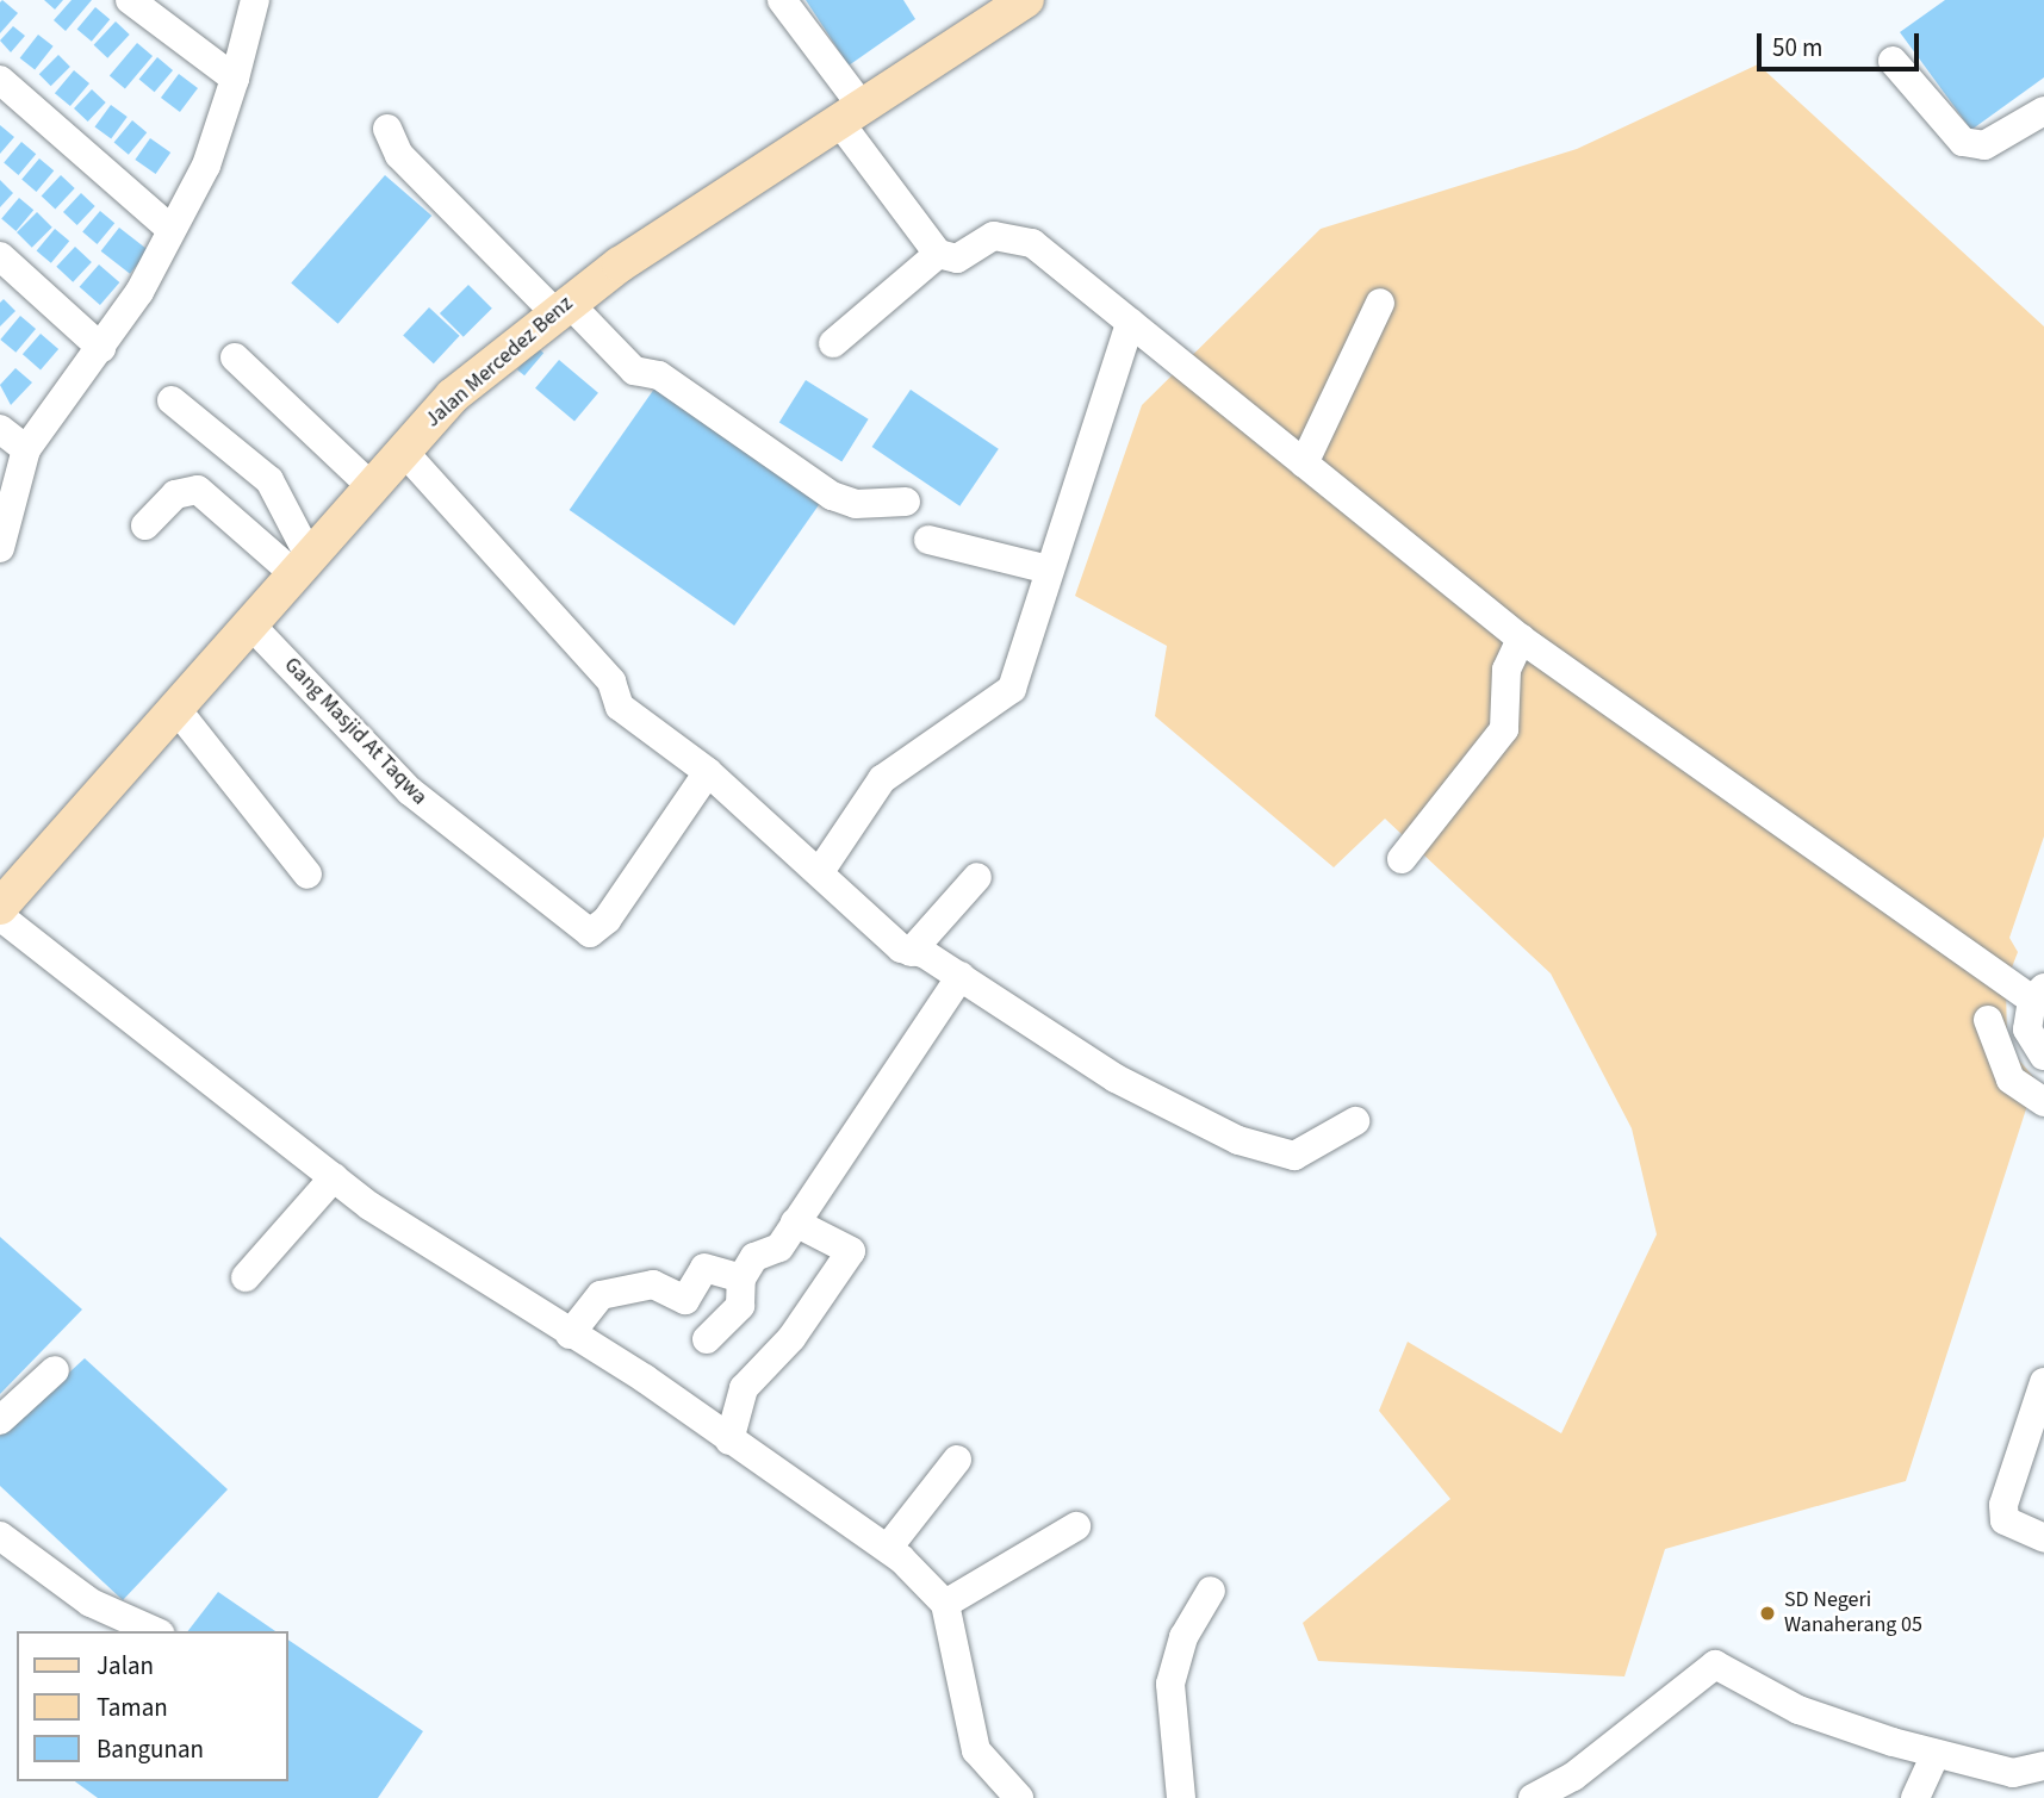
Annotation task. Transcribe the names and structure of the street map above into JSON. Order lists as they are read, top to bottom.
{
  "streets": {
    "main road": ["Jalan Mercedez Benz"],
    "street": ["Gang Masjid At Taqwa"]
  },
  "crossings": [
    ["Jalan Mercedez Benz", "Gang Masjid At Taqwa"]
  ],
  "places": ["SD Negeri Wanaherang 05"],
  "legend": ["Jalan", "Taman", "Bangunan"],
  "scale_bar": "50 m"
}
